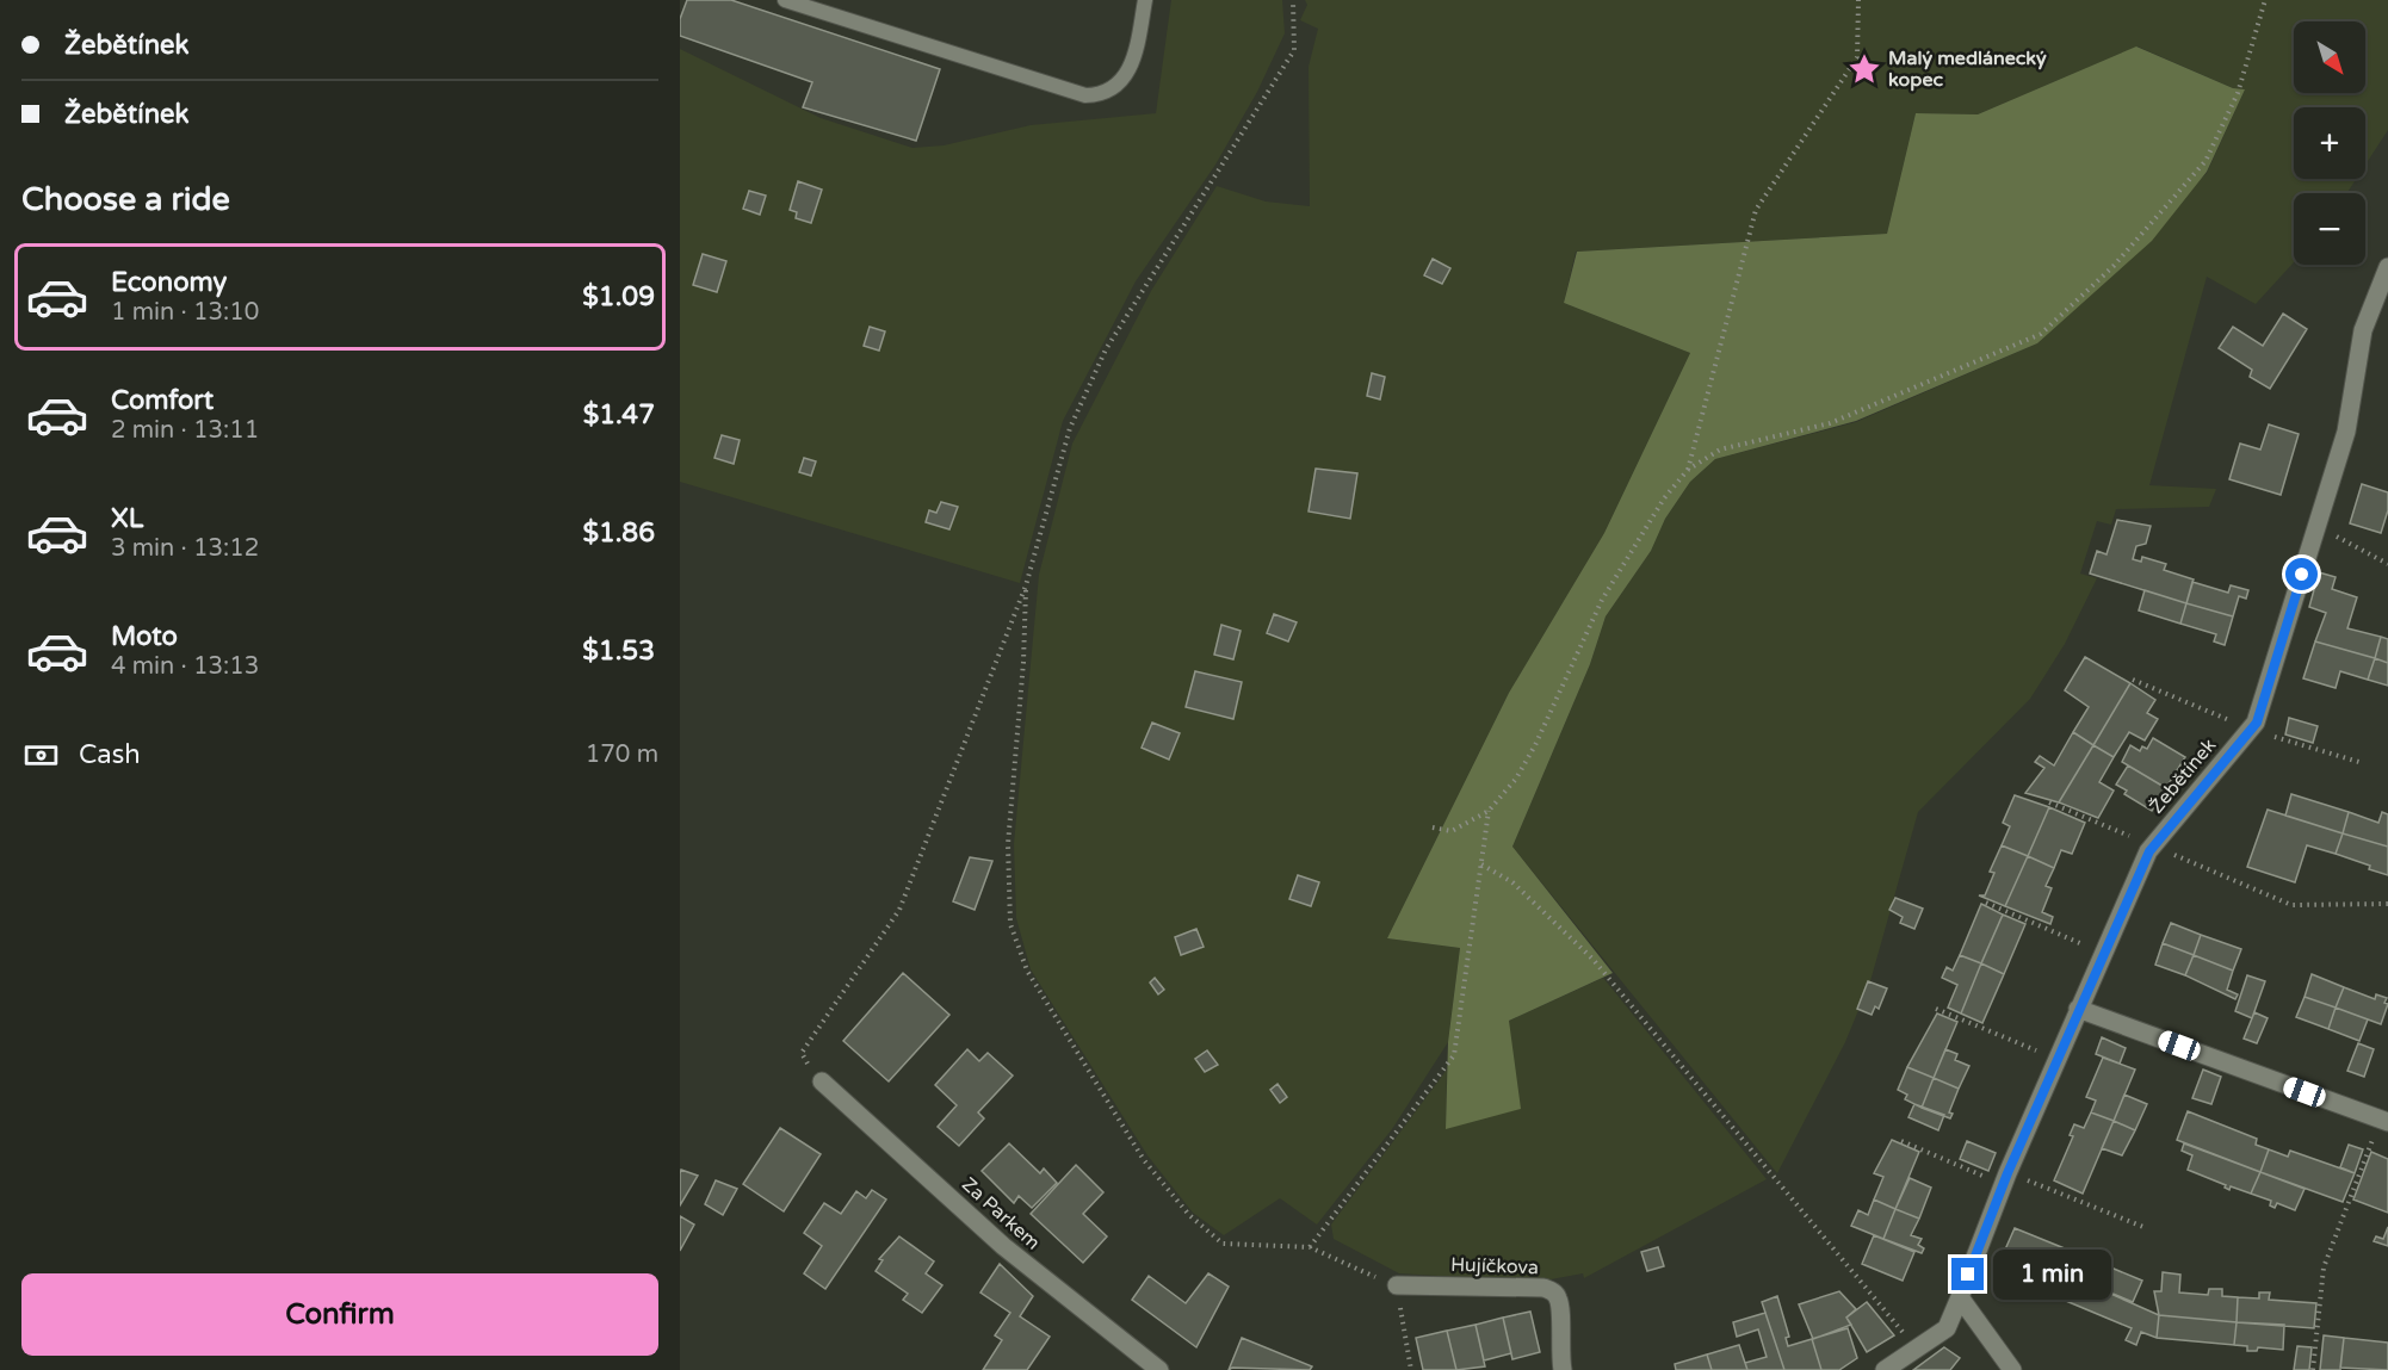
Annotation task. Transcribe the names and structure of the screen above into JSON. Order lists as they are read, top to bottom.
{
  "streets": {
    "street": ["Žebětínek", "Za Parkem", "Hujíčkova"]
  },
  "places": {
    "place": ["Malý medlánecký kopec"]
  },
  "north": "bottom right",
  "page": {
    "banner": ["Žebětínek", "Žebětínek"],
    "map_buttons": ["+", "−"],
    "heading": "Choose a ride",
    "list": [
      {
        "name": "Economy",
        "note": "1 min · 13:10",
        "value": "$1.09"
      },
      {
        "name": "Comfort",
        "note": "2 min · 13:11",
        "value": "$1.47"
      },
      {
        "name": "XL",
        "note": "3 min · 13:12",
        "value": "$1.86"
      },
      {
        "name": "Moto",
        "note": "4 min · 13:13",
        "value": "$1.53"
      }
    ],
    "pay": ["Cash", "170 m"],
    "bubble": "1 min",
    "buttons": "Confirm"
  }
}
